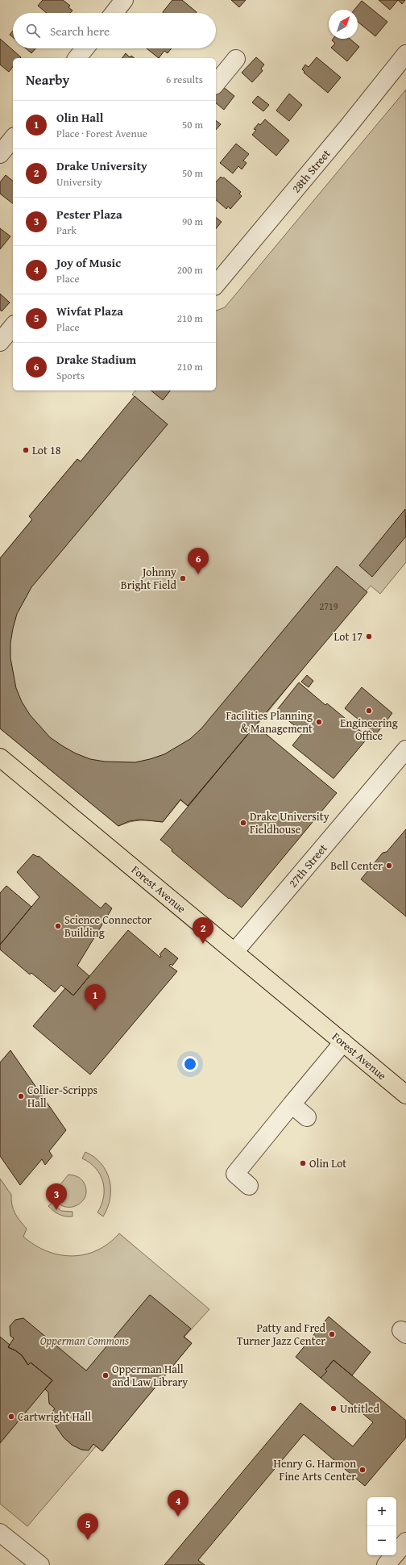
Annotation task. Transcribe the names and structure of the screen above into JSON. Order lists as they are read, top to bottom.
{
  "streets": {
    "main road": ["Forest Avenue"],
    "street": ["28th Street", "27th Street"]
  },
  "crossings": [
    ["27th Street", "Forest Avenue"]
  ],
  "parks": ["Opperman Commons"],
  "places": [
    "Lot 18",
    "Johnny Bright Field",
    "Lot 17",
    "Engineering Office",
    "Facilities Planning & Management",
    "Drake University Fieldhouse",
    "Bell Center",
    "Science Connector Building",
    "Collier-Scripps Hall",
    "Olin Lot",
    "Patty and Fred Turner Jazz Center",
    "Opperman Hall and Law Library",
    "Untitled",
    "Cartwright Hall",
    "Henry G. Harmon Fine Arts Center"
  ],
  "house_numbers": ["2719"],
  "north": "top right",
  "page": {
    "search": "Search here",
    "heading": ["Nearby", "6 results"],
    "list": [
      {
        "mark": "1",
        "name": "Olin Hall",
        "note": "Place · Forest Avenue",
        "value": "50 m"
      },
      {
        "mark": "2",
        "name": "Drake University",
        "note": "University",
        "value": "50 m"
      },
      {
        "mark": "3",
        "name": "Pester Plaza",
        "note": "Park",
        "value": "90 m"
      },
      {
        "mark": "4",
        "name": "Joy of Music",
        "note": "Place",
        "value": "200 m"
      },
      {
        "mark": "5",
        "name": "Wivfat Plaza",
        "note": "Place",
        "value": "210 m"
      },
      {
        "mark": "6",
        "name": "Drake Stadium",
        "note": "Sports",
        "value": "210 m"
      }
    ],
    "pins": [
      "6",
      "2",
      "1",
      "3",
      "4",
      "5"
    ],
    "map_buttons": ["+", "−"]
  }
}
